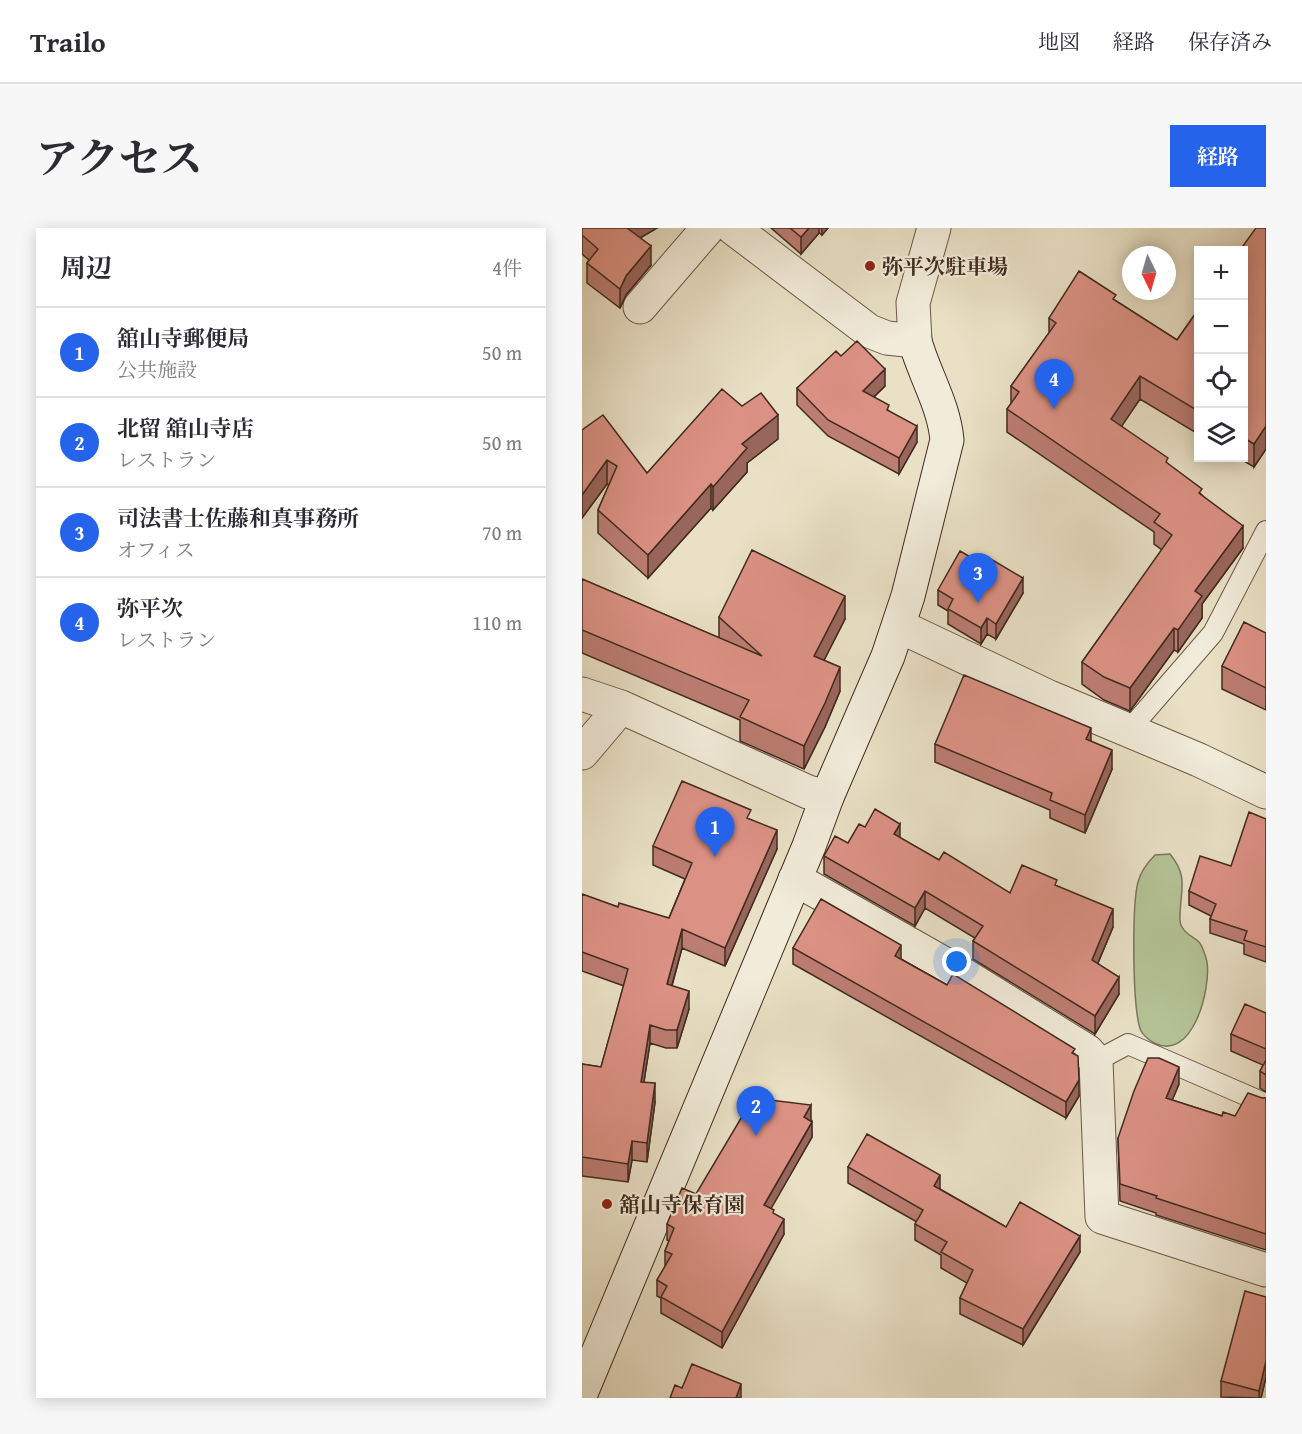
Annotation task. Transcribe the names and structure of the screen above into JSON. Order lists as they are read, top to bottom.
{
  "places": ["弥平次駐車場", "舘山寺保育園"],
  "north": "bottom",
  "page": {
    "header": "Trailo",
    "nav": ["地図", "経路", "保存済み"],
    "title": "アクセス",
    "buttons": "経路",
    "heading": ["周辺", "4件"],
    "map_buttons": ["+", "−"],
    "list": [
      {
        "mark": "1",
        "name": "舘山寺郵便局",
        "note": "公共施設",
        "value": "50 m"
      },
      {
        "mark": "2",
        "name": "北留 舘山寺店",
        "note": "レストラン",
        "value": "50 m"
      },
      {
        "mark": "3",
        "name": "司法書士佐藤和真事務所",
        "note": "オフィス",
        "value": "70 m"
      },
      {
        "mark": "4",
        "name": "弥平次",
        "note": "レストラン",
        "value": "110 m"
      }
    ],
    "pins": [
      "4",
      "3",
      "1",
      "2"
    ]
  }
}
